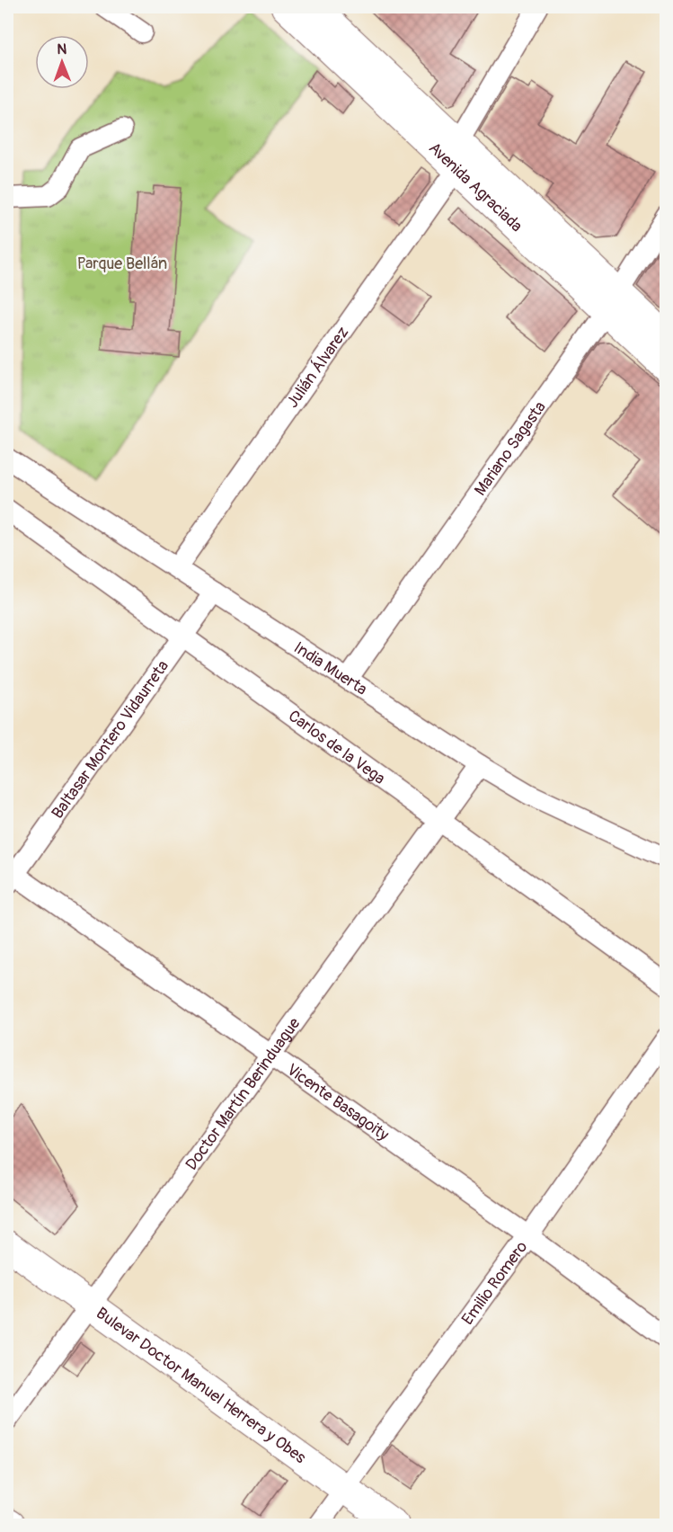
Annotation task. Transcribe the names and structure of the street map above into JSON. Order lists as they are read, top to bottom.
{
  "streets": {
    "main road": ["Avenida Agraciada", "Bulevar Doctor Manuel Herrera y Obes"],
    "street": [
      "Julián Álvarez",
      "Mariano Sagasta",
      "India Muerta",
      "Baltasar Montero Vidaurreta",
      "Carlos de la Vega",
      "Doctor Martín Berinduague",
      "Vicente Basagoity",
      "Emilio Romero"
    ]
  },
  "crossings": [
    ["Avenida Agraciada", "Julián Álvarez"],
    ["Avenida Agraciada", "Mariano Sagasta"],
    ["Julián Álvarez", "India Muerta"],
    ["Mariano Sagasta", "India Muerta"],
    ["India Muerta", "Baltasar Montero Vidaurreta"],
    ["India Muerta", "Doctor Martín Berinduague"],
    ["Baltasar Montero Vidaurreta", "Carlos de la Vega"],
    ["Baltasar Montero Vidaurreta", "Vicente Basagoity"],
    ["Carlos de la Vega", "Doctor Martín Berinduague"],
    ["Doctor Martín Berinduague", "Vicente Basagoity"],
    ["Doctor Martín Berinduague", "Bulevar Doctor Manuel Herrera y Obes"],
    ["Vicente Basagoity", "Emilio Romero"],
    ["Emilio Romero", "Bulevar Doctor Manuel Herrera y Obes"]
  ],
  "parks": ["Parque Bellán"],
  "north": "top"
}
